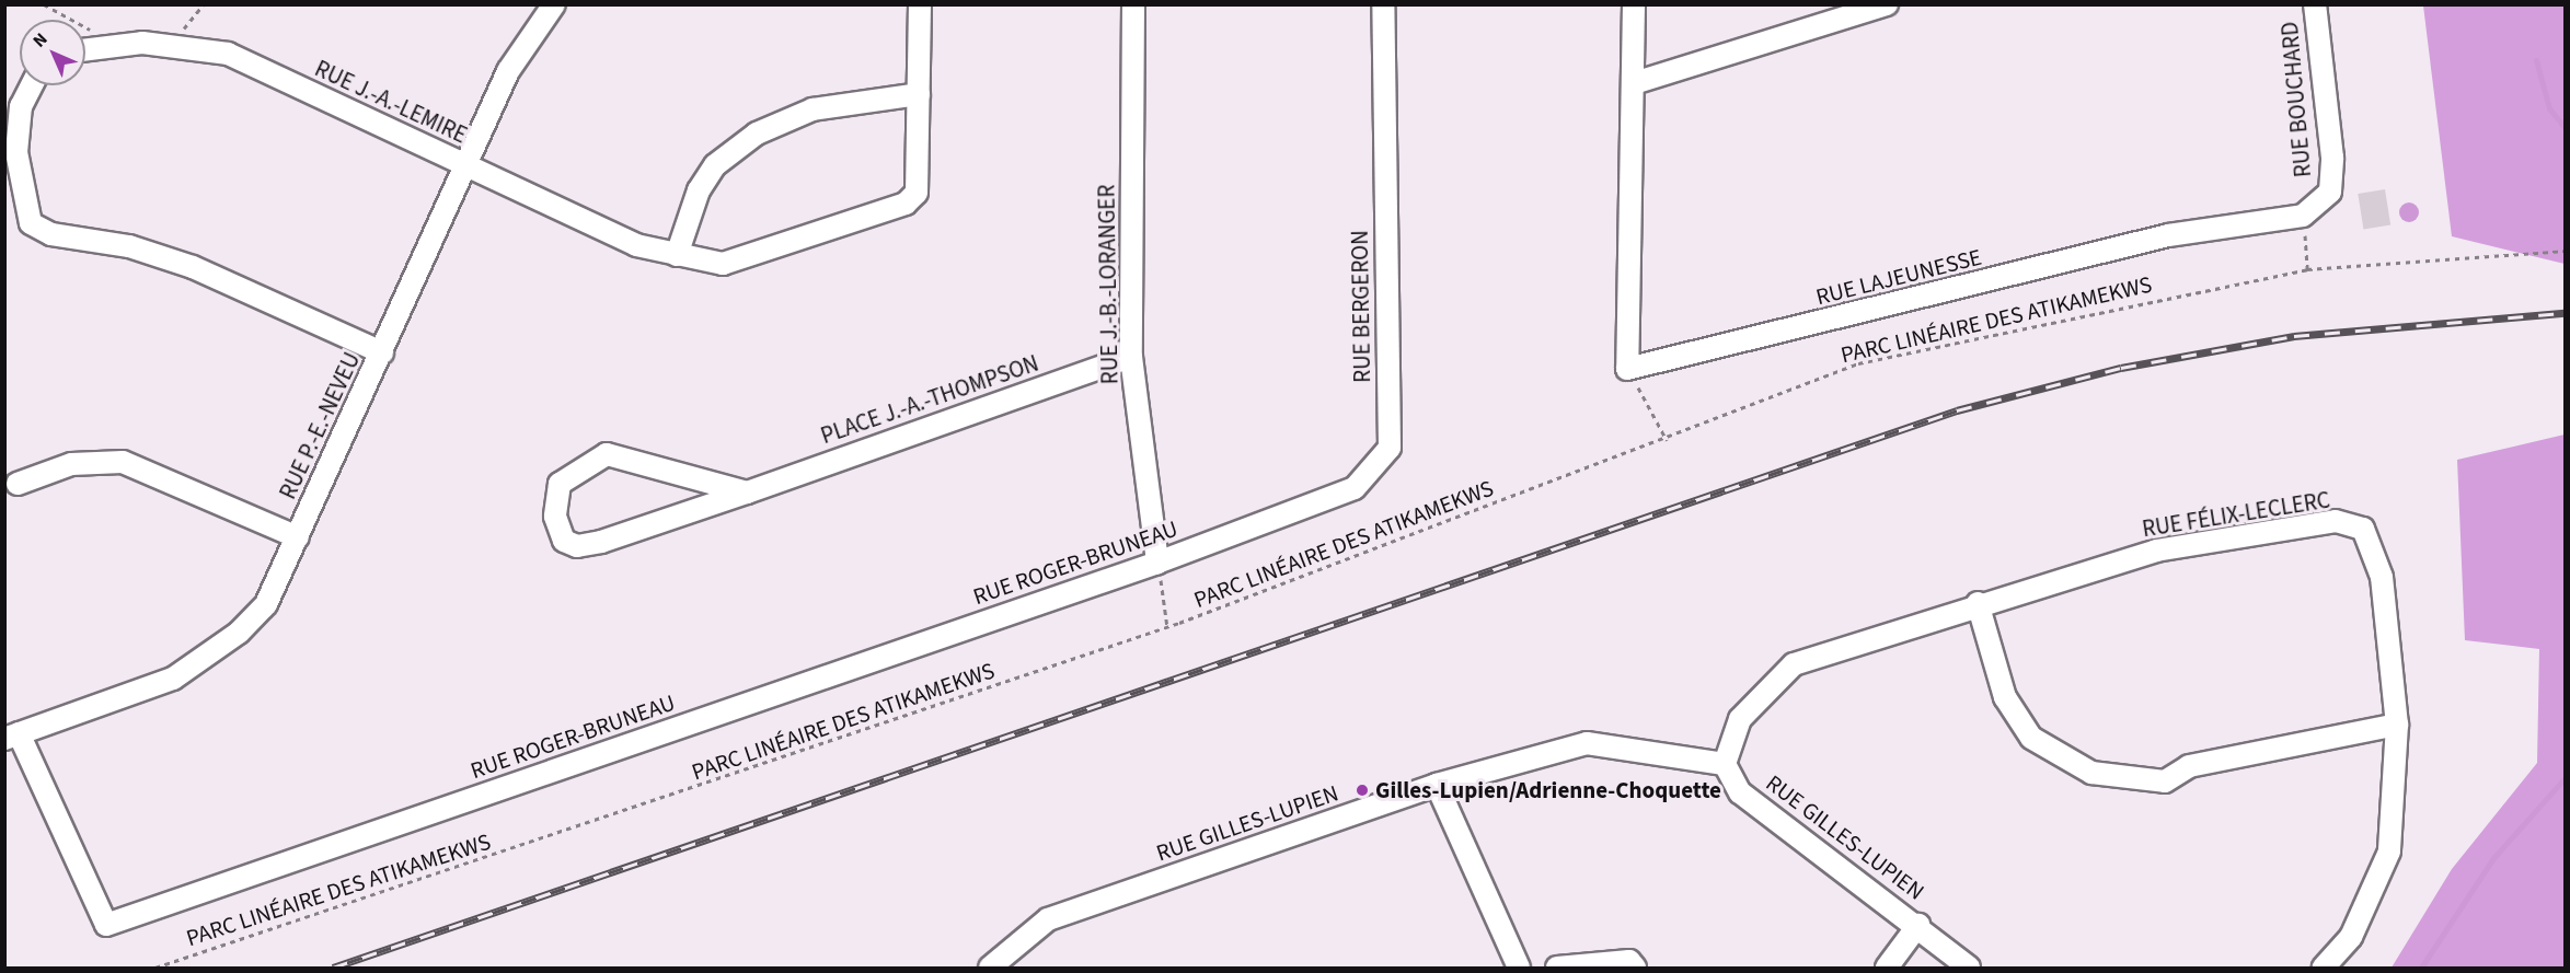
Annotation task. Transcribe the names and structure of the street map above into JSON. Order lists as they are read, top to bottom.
{
  "streets": {
    "street": [
      "RUE BOUCHARD",
      "RUE J.-A.-LEMIRE",
      "RUE LAJEUNESSE",
      "RUE J.-B.-LORANGER",
      "RUE BERGERON",
      "PLACE J.-A.-THOMPSON",
      "RUE P.-E.-NEVEU",
      "RUE FÉLIX-LECLERC",
      "RUE ROGER-BRUNEAU",
      "RUE GILLES-LUPIEN"
    ],
    "path": ["PARC LINÉAIRE DES ATIKAMEKWS"]
  },
  "crossings": [
    ["RUE BOUCHARD", "RUE LAJEUNESSE"],
    ["RUE J.-A.-LEMIRE", "RUE P.-E.-NEVEU"],
    ["RUE J.-B.-LORANGER", "PLACE J.-A.-THOMPSON"],
    ["RUE J.-B.-LORANGER", "RUE ROGER-BRUNEAU"],
    ["RUE BERGERON", "RUE ROGER-BRUNEAU"],
    ["RUE P.-E.-NEVEU", "RUE ROGER-BRUNEAU"],
    ["RUE FÉLIX-LECLERC", "RUE GILLES-LUPIEN"]
  ],
  "places": ["Gilles-Lupien/Adrienne-Choquette"],
  "north": "top left"
}
